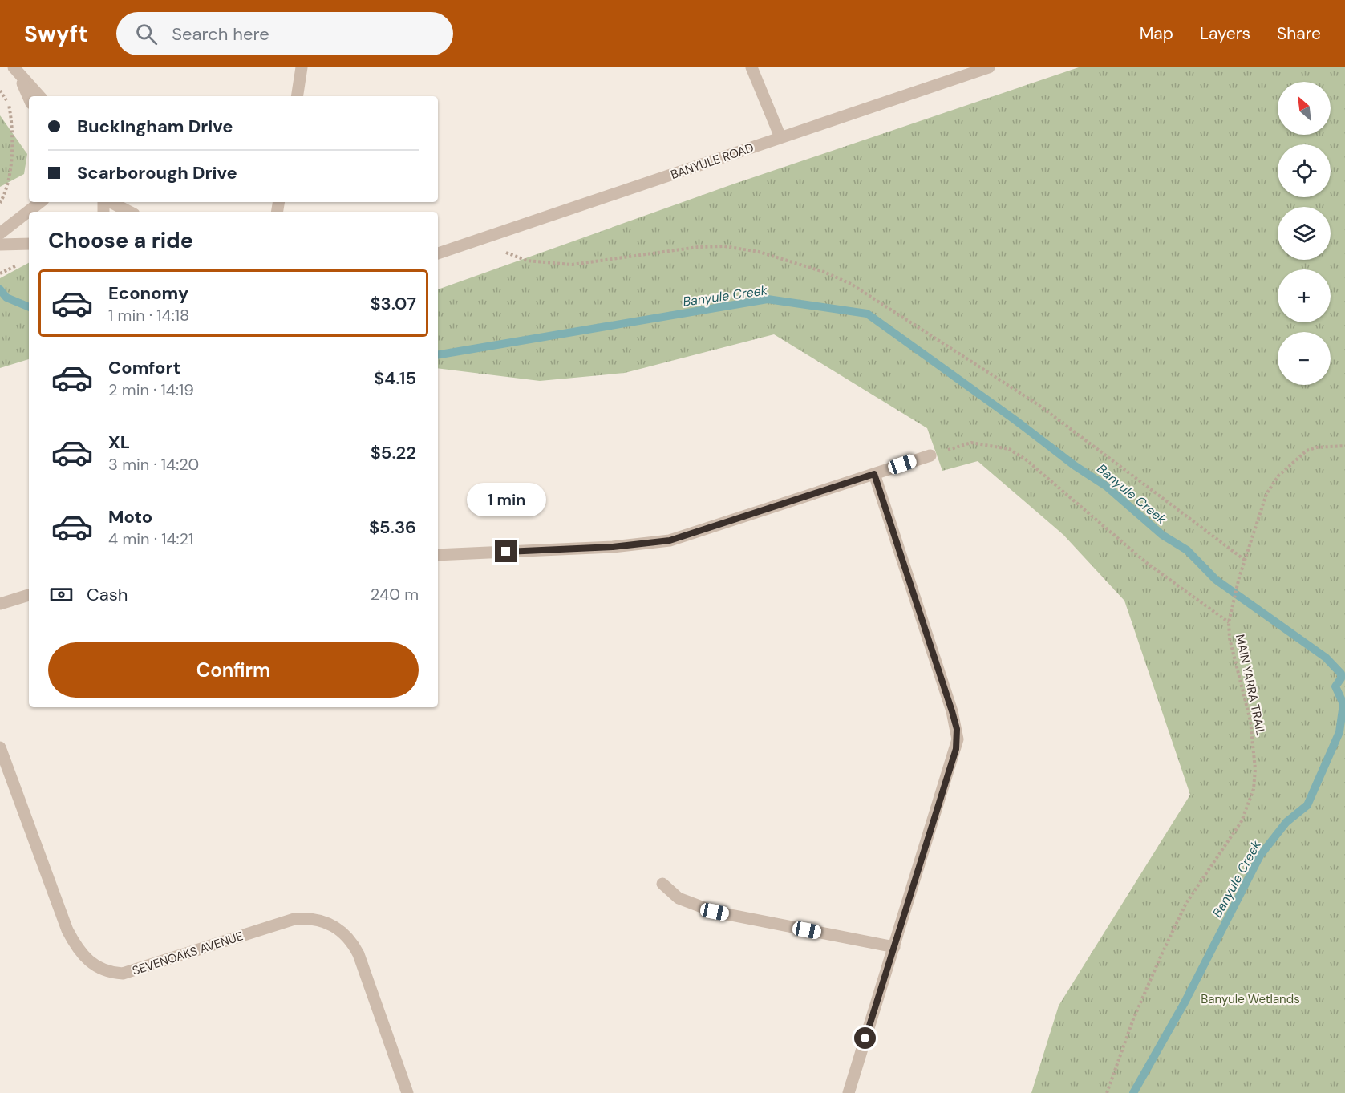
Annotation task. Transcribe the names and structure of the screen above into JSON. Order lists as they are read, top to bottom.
{
  "streets": {
    "street": ["BANYULE ROAD", "SEVENOAKS AVENUE"],
    "path": ["MAIN YARRA TRAIL"]
  },
  "water": ["Banyule Creek"],
  "parks": ["Banyule Wetlands"],
  "north": "top left",
  "page": {
    "header": "Swyft",
    "search": "Search here",
    "nav": ["Map", "Layers", "Share"],
    "map_buttons": ["+", "−"],
    "banner": ["Buckingham Drive", "Scarborough Drive"],
    "heading": "Choose a ride",
    "list": [
      {
        "name": "Economy",
        "note": "1 min · 14:18",
        "value": "$3.07"
      },
      {
        "name": "Comfort",
        "note": "2 min · 14:19",
        "value": "$4.15"
      },
      {
        "name": "XL",
        "note": "3 min · 14:20",
        "value": "$5.22"
      },
      {
        "name": "Moto",
        "note": "4 min · 14:21",
        "value": "$5.36"
      }
    ],
    "bubble": "1 min",
    "pay": ["Cash", "240 m"],
    "buttons": "Confirm"
  }
}
